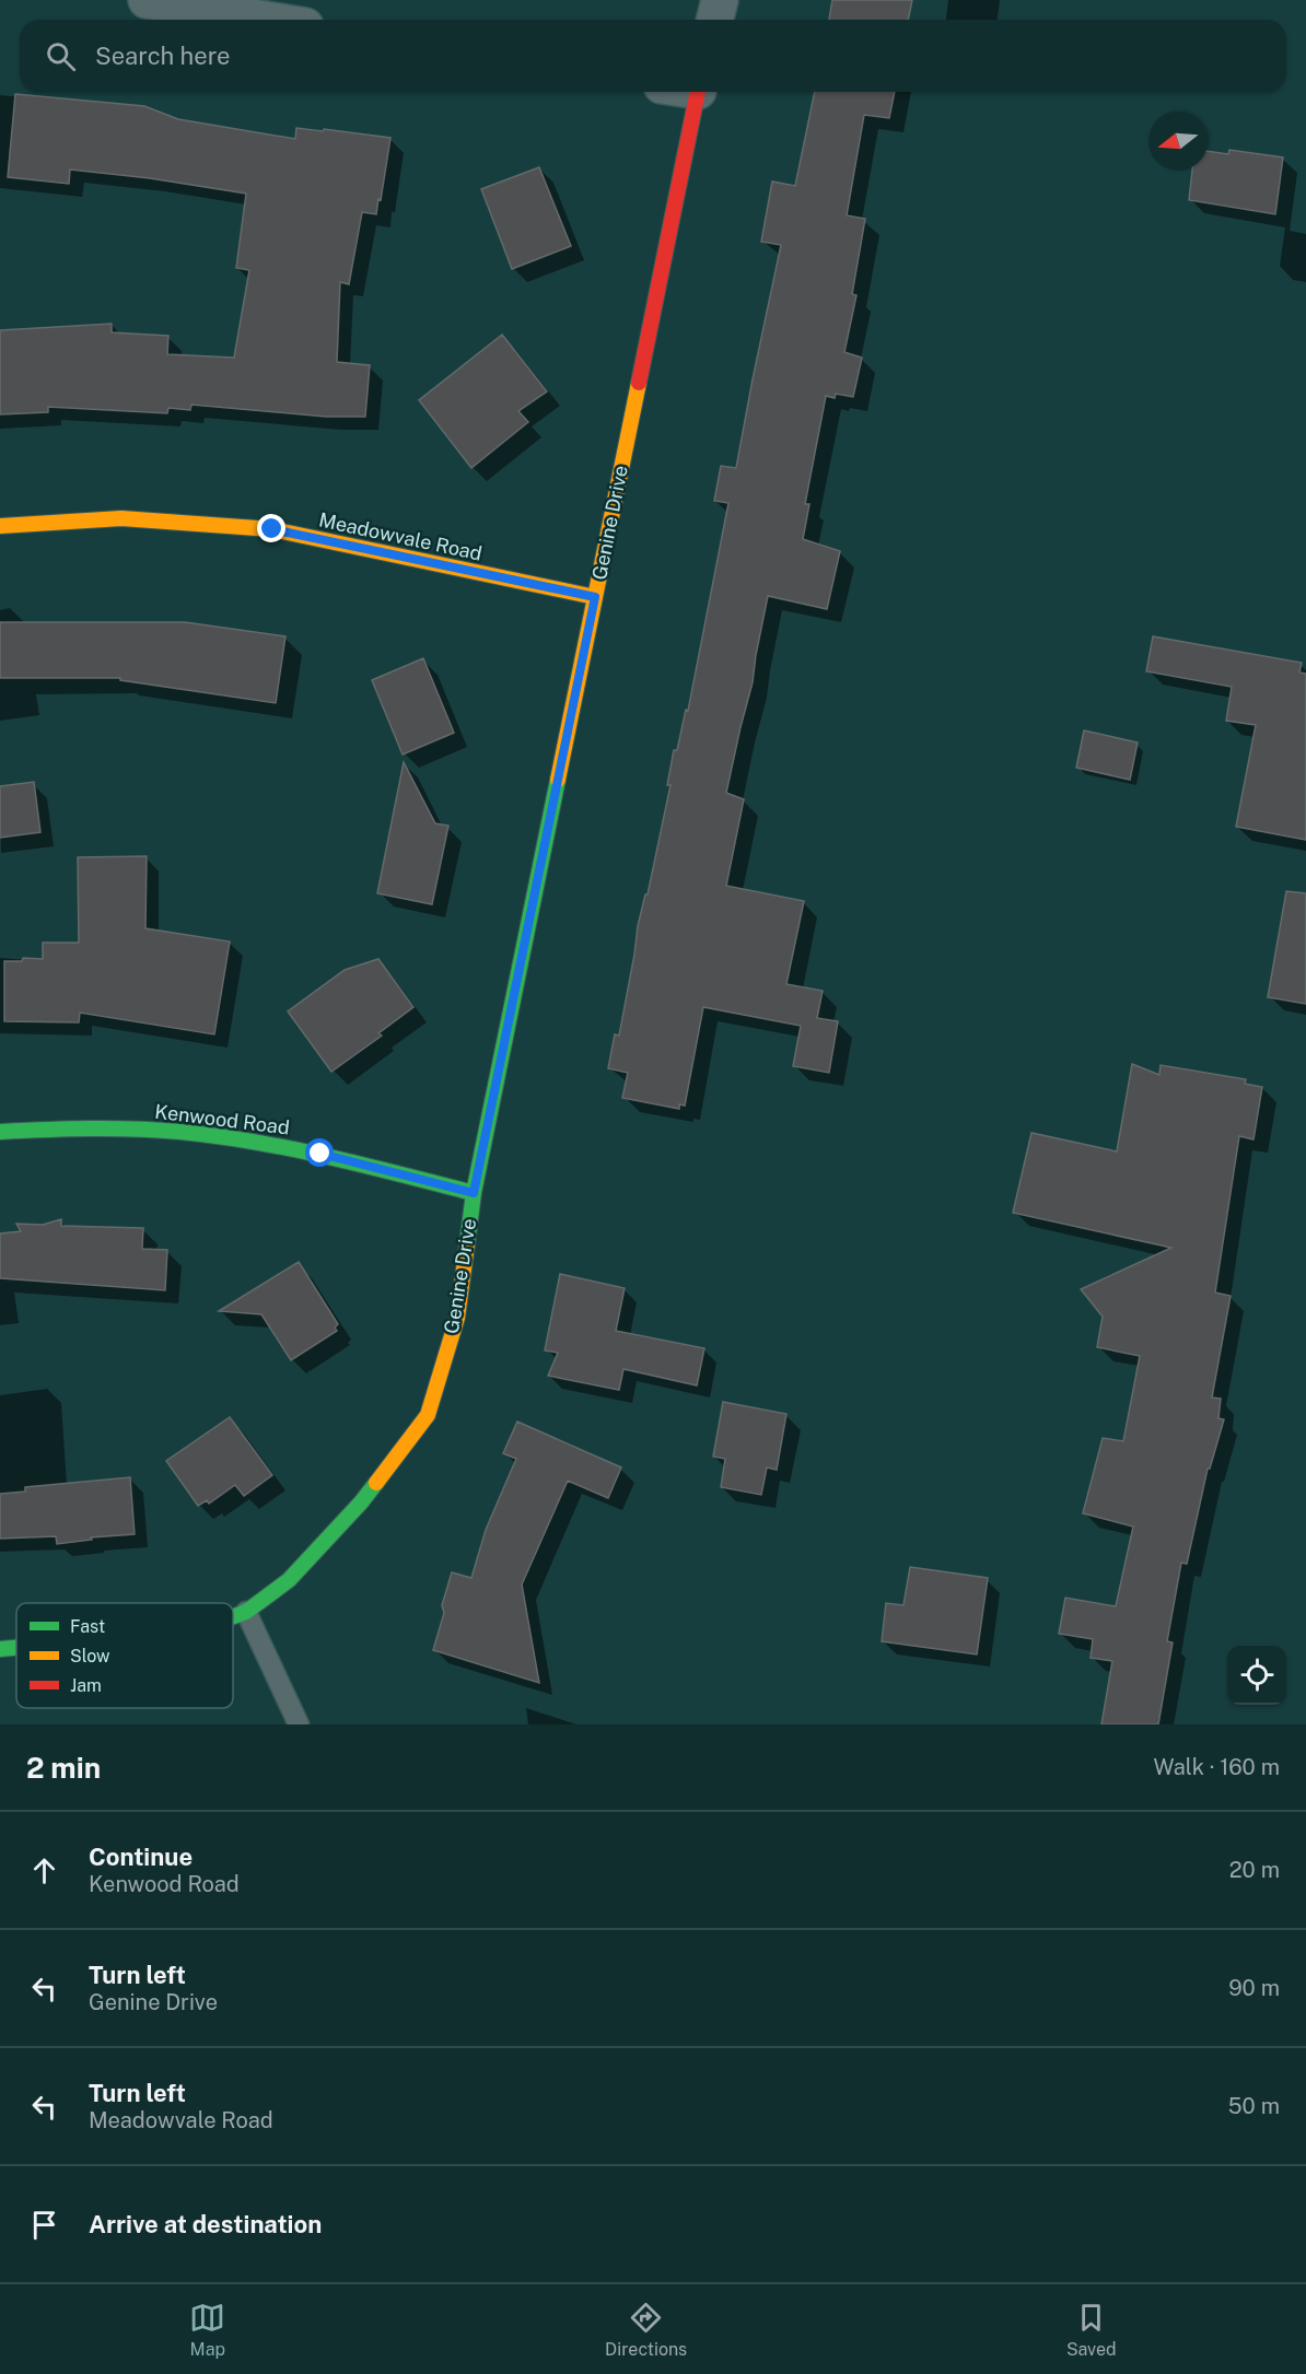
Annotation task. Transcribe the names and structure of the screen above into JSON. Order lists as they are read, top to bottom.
{
  "streets": {
    "street": ["Genine Drive", "Meadowvale Road", "Kenwood Road"]
  },
  "crossings": [
    ["Genine Drive", "Meadowvale Road"],
    ["Genine Drive", "Kenwood Road"]
  ],
  "legend": ["Fast", "Slow", "Jam"],
  "north": "left",
  "page": {
    "search": "Search here",
    "heading": ["2 min", "Walk · 160 m"],
    "list": [
      ["Continue", "Kenwood Road", "20 m"],
      ["Turn left", "Genine Drive", "90 m"],
      ["Turn left", "Meadowvale Road", "50 m"],
      "Arrive at destination"
    ],
    "nav": ["Map", "Directions", "Saved"]
  }
}
